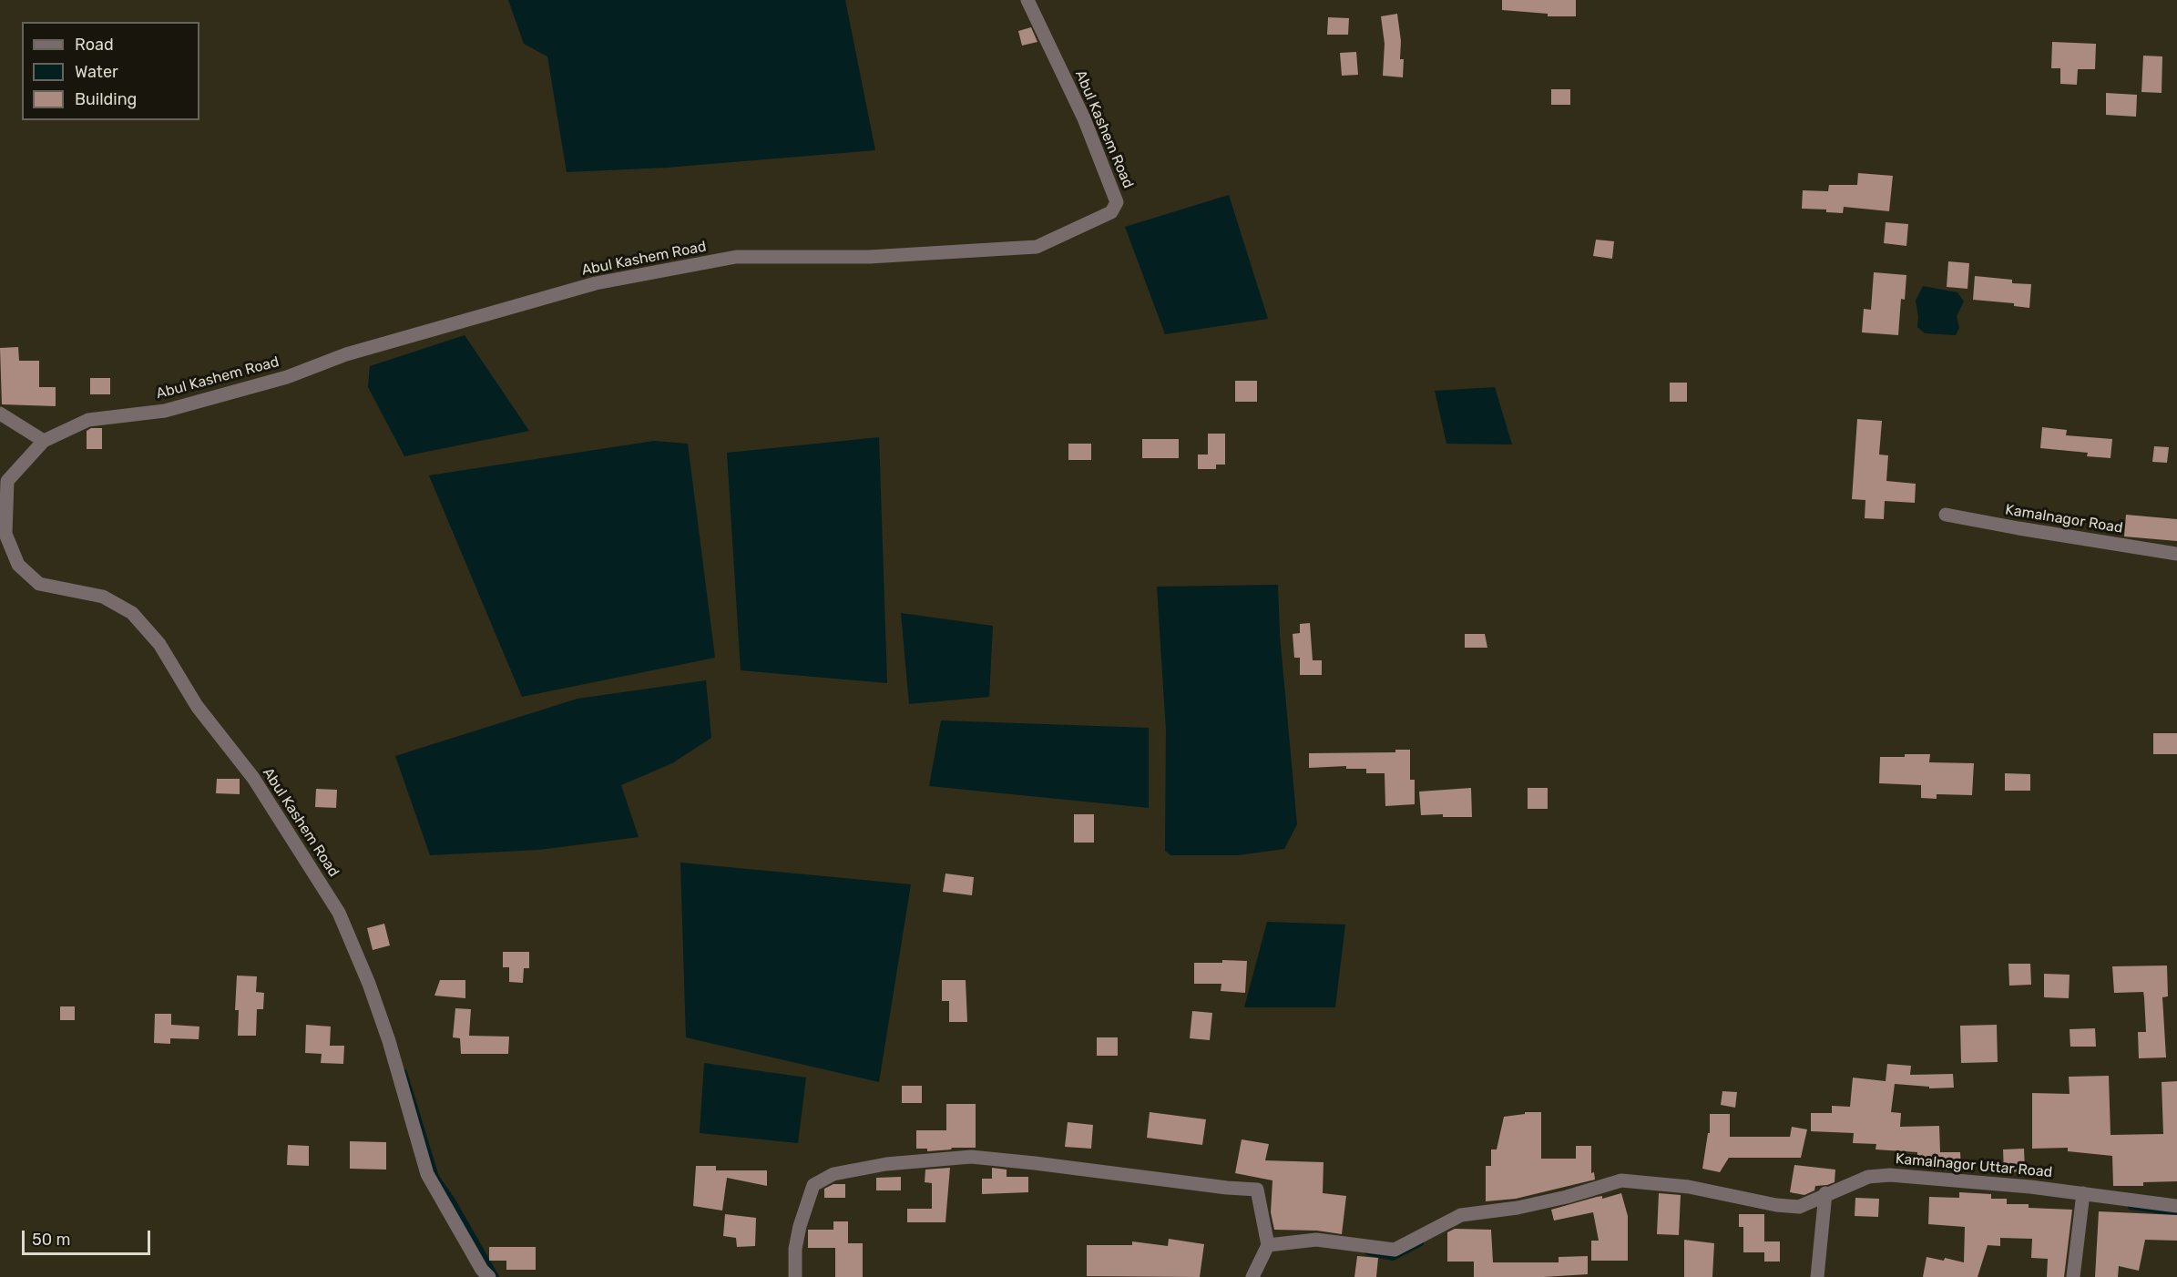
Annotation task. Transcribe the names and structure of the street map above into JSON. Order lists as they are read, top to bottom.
{
  "streets": {
    "street": ["Abul Kashem Road", "Kamalnagor Road", "Kamalnagor Uttar Road"]
  },
  "legend": ["Road", "Water", "Building"],
  "scale_bar": "50 m"
}
